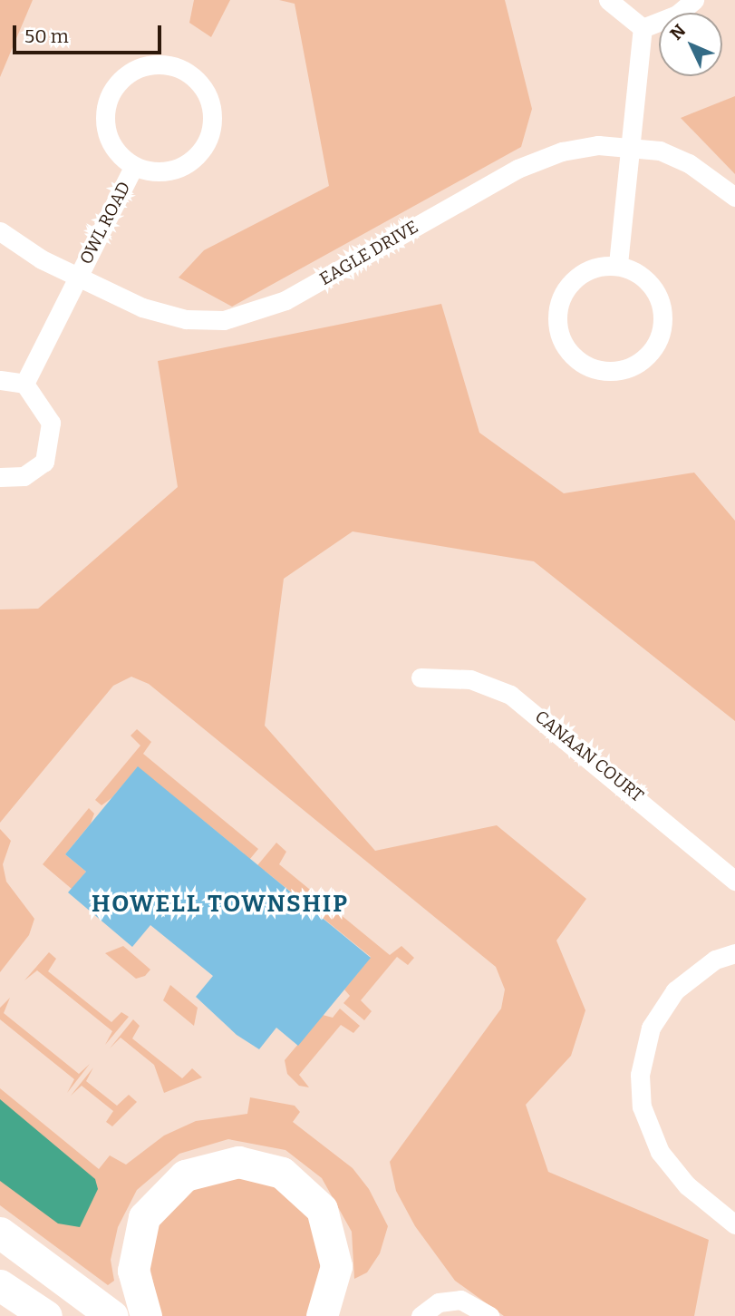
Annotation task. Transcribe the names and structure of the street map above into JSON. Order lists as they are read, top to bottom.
{
  "streets": {
    "street": ["OWL ROAD", "EAGLE DRIVE", "CANAAN COURT"]
  },
  "crossings": [
    ["OWL ROAD", "EAGLE DRIVE"]
  ],
  "districts": ["HOWELL TOWNSHIP"],
  "scale_bar": "50 m",
  "north": "top left"
}
